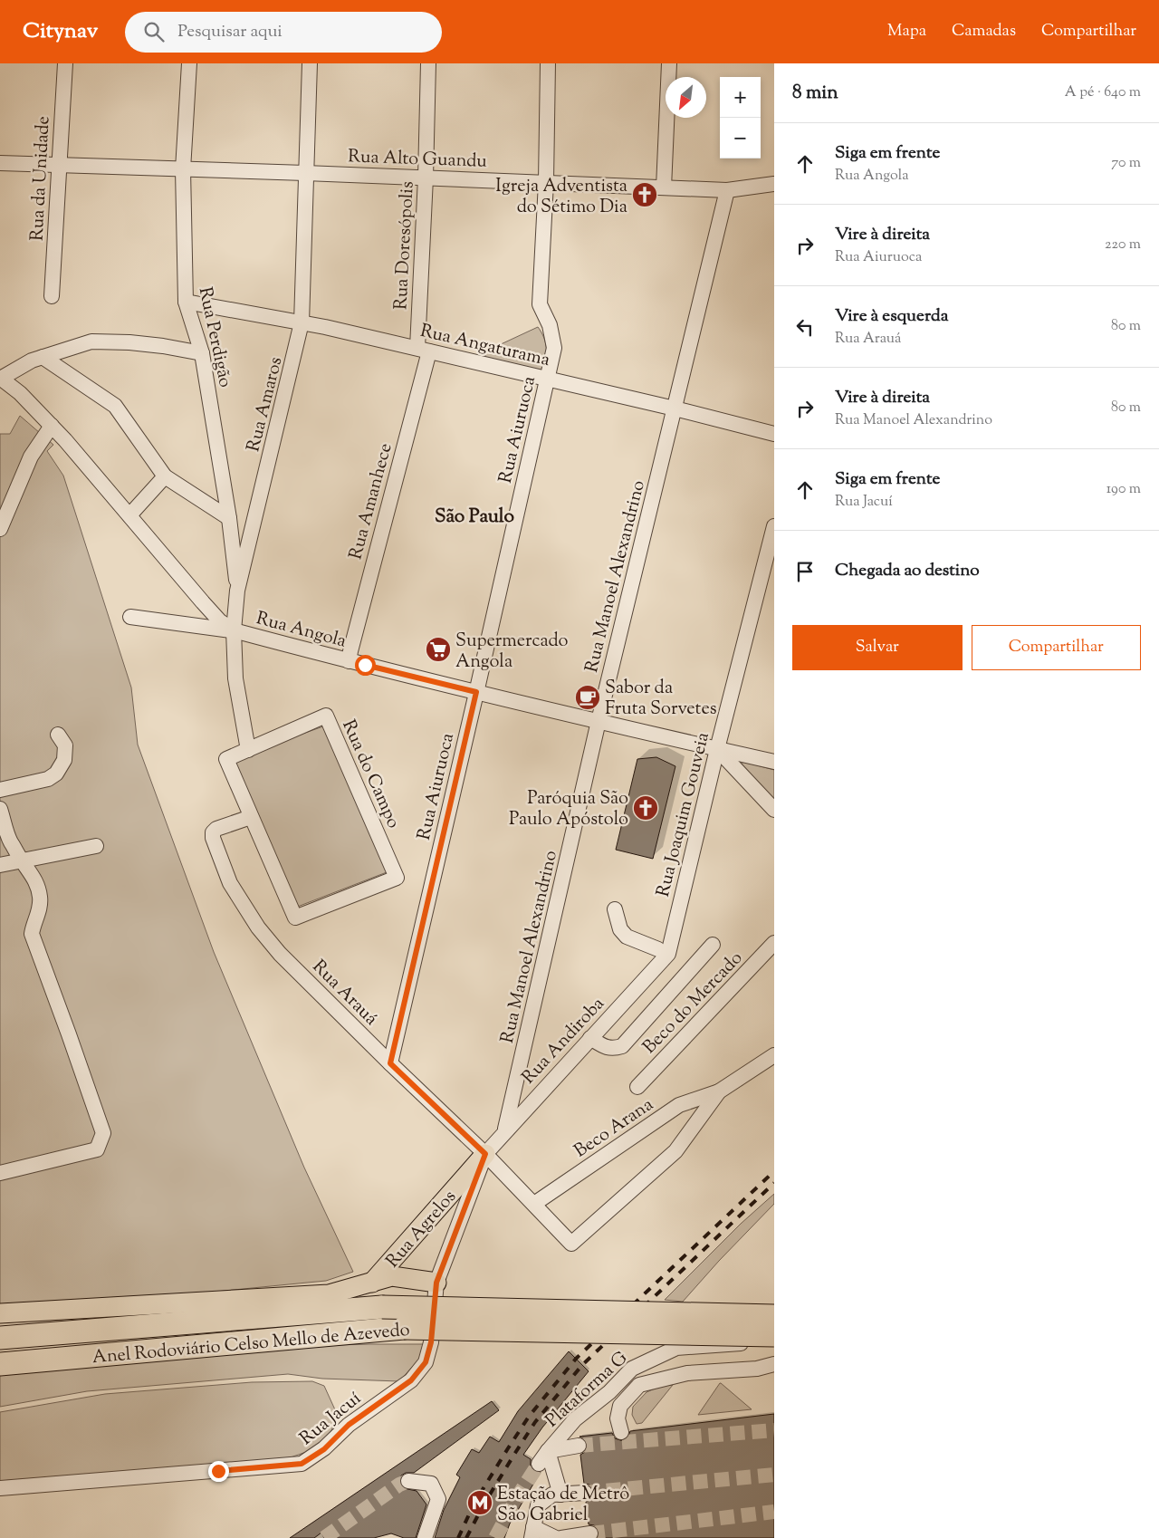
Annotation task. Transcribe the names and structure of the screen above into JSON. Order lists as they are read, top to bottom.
{
  "streets": {
    "highway": ["Anel Rodoviário Celso Mello de Azevedo"],
    "main road": ["Rua Agrelos"],
    "street": [
      "Rua Alto Guandu",
      "Rua da Unidade",
      "Rua Doresópolis",
      "Rua Perdigão",
      "Rua Angaturama",
      "Rua Amaros",
      "Rua Aiuruoca",
      "Rua Amanhece",
      "Rua Manoel Alexandrino",
      "Rua Angola",
      "Rua do Campo",
      "Rua Joaquim Gouveia",
      "Rua Arauá",
      "Beco do Mercado",
      "Rua Andiroba",
      "Beco Arana",
      "Plataforma G",
      "Rua Jacuí"
    ]
  },
  "crossings": [
    ["Rua Alto Guandu", "Rua da Unidade"],
    ["Rua Alto Guandu", "Rua Doresópolis"],
    ["Rua Alto Guandu", "Rua Perdigão"],
    ["Rua Alto Guandu", "Rua Amaros"],
    ["Rua Alto Guandu", "Rua Aiuruoca"],
    ["Rua Alto Guandu", "Rua Manoel Alexandrino"],
    ["Rua Doresópolis", "Rua Angaturama"],
    ["Rua Doresópolis", "Rua Amanhece"],
    ["Rua Perdigão", "Rua Angaturama"],
    ["Rua Perdigão", "Rua Amaros"],
    ["Rua Angaturama", "Rua Amaros"],
    ["Rua Angaturama", "Rua Aiuruoca"],
    ["Rua Angaturama", "Rua Amanhece"],
    ["Rua Angaturama", "Rua Manoel Alexandrino"],
    ["Rua Amaros", "Rua Angola"],
    ["Rua Amaros", "Rua do Campo"],
    ["Rua Aiuruoca", "Rua Angola"],
    ["Rua Aiuruoca", "Rua Arauá"],
    ["Rua Amanhece", "Rua Angola"],
    ["Rua Manoel Alexandrino", "Rua Angola"],
    ["Rua Manoel Alexandrino", "Rua Andiroba"],
    ["Rua Angola", "Rua Joaquim Gouveia"],
    ["Rua do Campo", "Rua Arauá"],
    ["Rua Joaquim Gouveia", "Rua Andiroba"],
    ["Rua Arauá", "Rua Andiroba"],
    ["Rua Arauá", "Beco Arana"],
    ["Rua Arauá", "Rua Agrelos"],
    ["Rua Andiroba", "Rua Agrelos"],
    ["Anel Rodoviário Celso Mello de Azevedo", "Plataforma G"]
  ],
  "districts": ["São Paulo"],
  "places": {
    "church": ["Igreja Adventista do Sétimo Dia", "Paróquia São Paulo Apóstolo"],
    "supermarket": ["Supermercado Angola"],
    "cafe": ["Sabor da Fruta Sorvetes"],
    "metro station": ["Estação de Metrô São Gabriel"]
  },
  "north": "bottom left",
  "page": {
    "header": "Citynav",
    "search": "Pesquisar aqui",
    "nav": ["Mapa", "Camadas", "Compartilhar"],
    "heading": ["8 min", "A pé · 640 m"],
    "map_buttons": ["+", "−"],
    "list": [
      ["Siga em frente", "Rua Angola", "70 m"],
      ["Vire à direita", "Rua Aiuruoca", "220 m"],
      ["Vire à esquerda", "Rua Arauá", "80 m"],
      ["Vire à direita", "Rua Manoel Alexandrino", "80 m"],
      ["Siga em frente", "Rua Jacuí", "190 m"],
      "Chegada ao destino"
    ],
    "buttons": ["Salvar", "Compartilhar"]
  }
}
